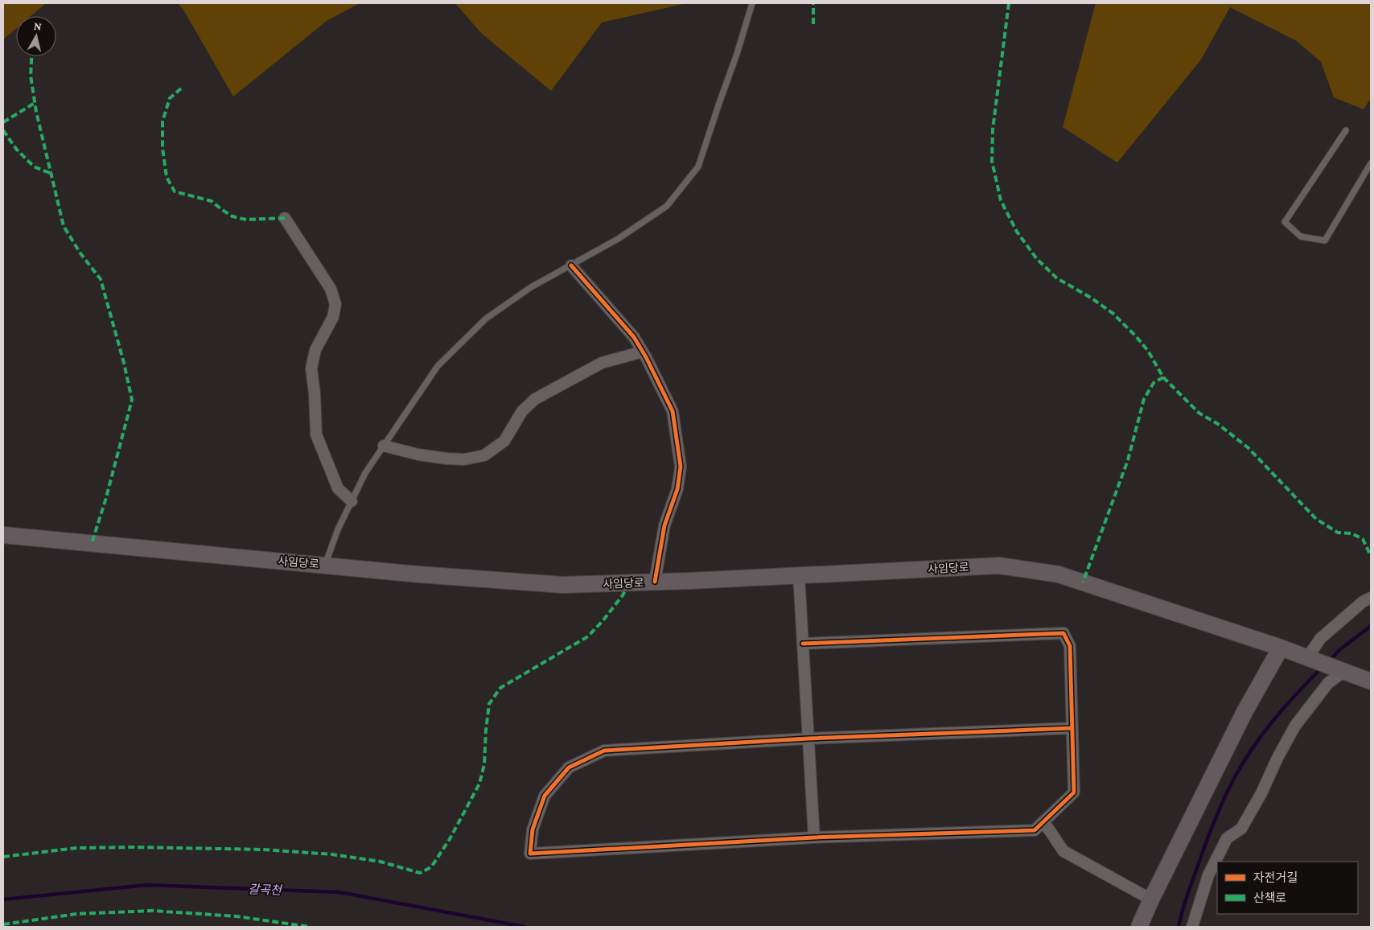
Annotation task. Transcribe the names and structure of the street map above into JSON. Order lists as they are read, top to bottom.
{
  "streets": {
    "main road": ["사임당로"]
  },
  "water": ["갈곡천"],
  "legend": ["자전거길", "산책로"],
  "north": "top"
}
